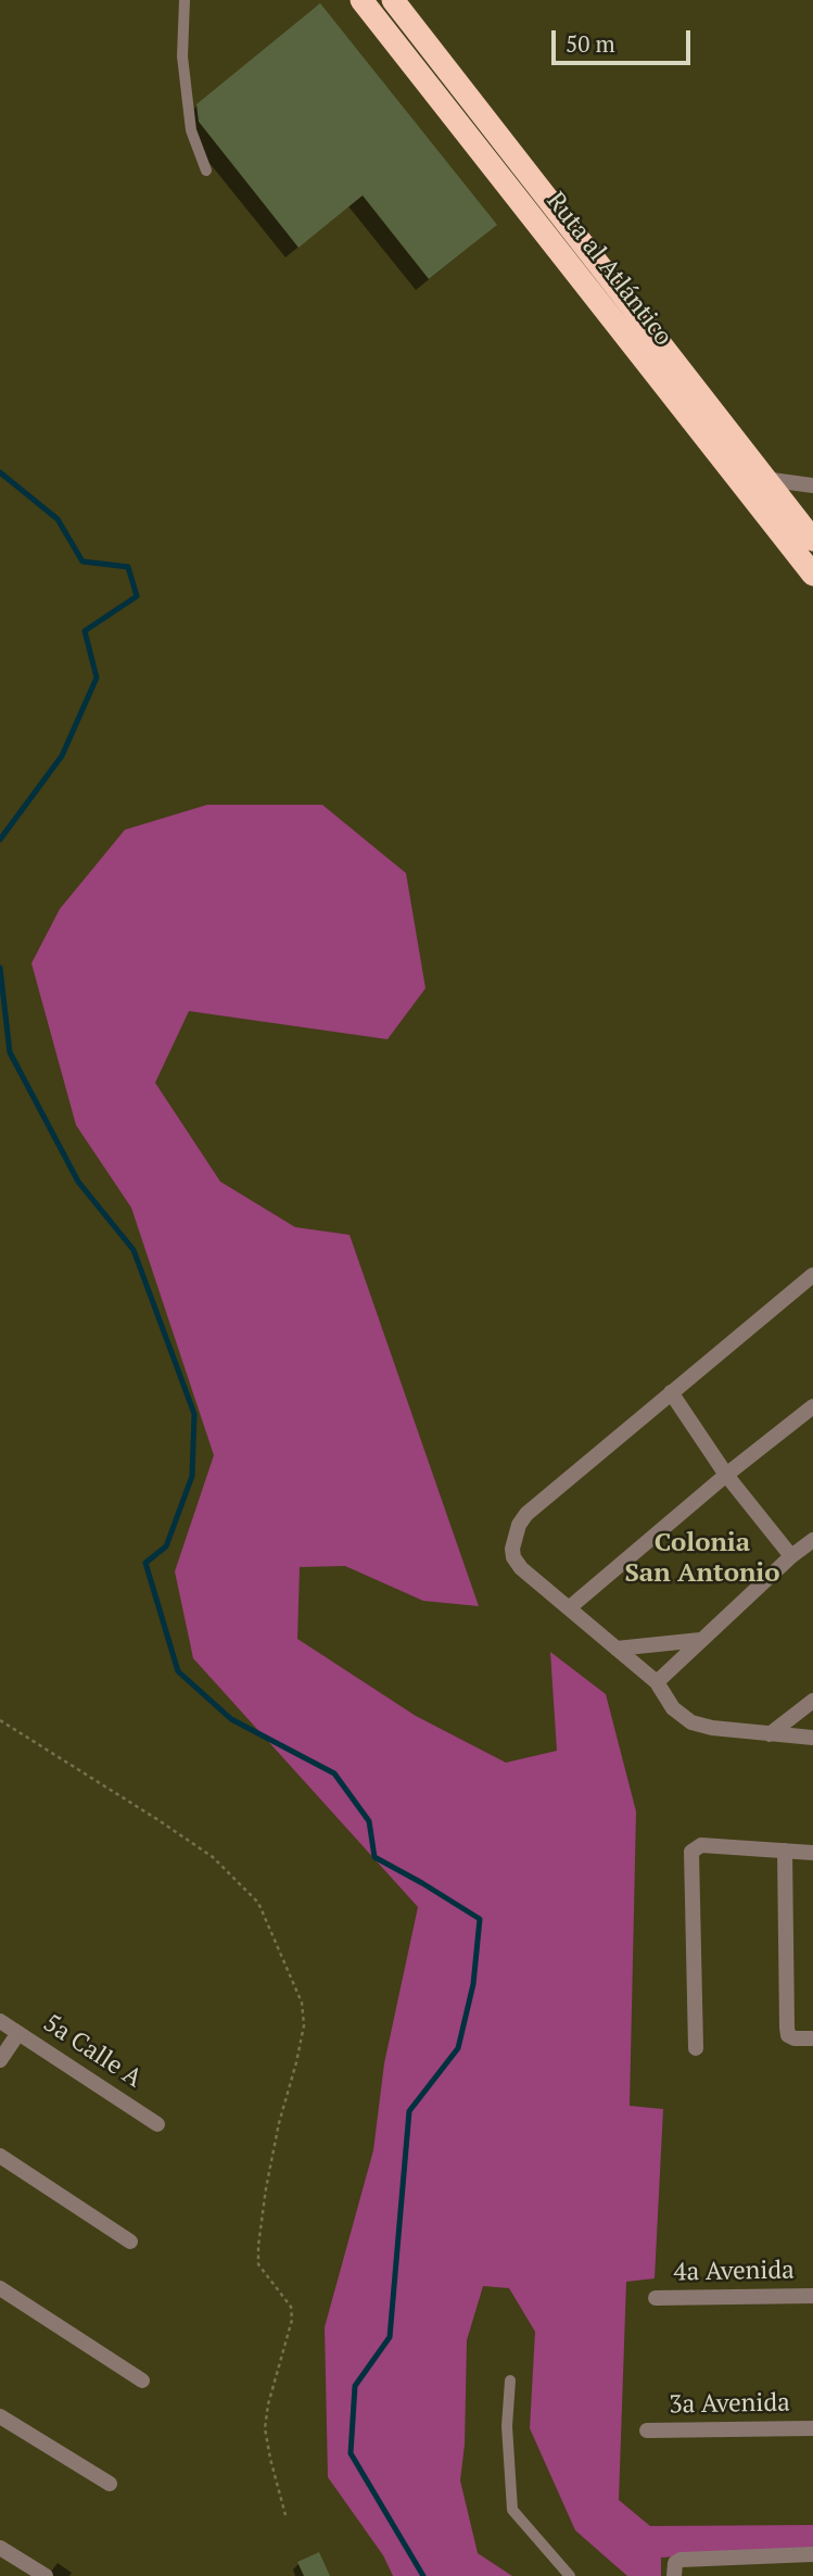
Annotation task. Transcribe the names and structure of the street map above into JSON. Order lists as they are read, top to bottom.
{
  "streets": {
    "highway": ["Ruta al Atlántico"],
    "street": ["5a Calle A", "4a Avenida", "3a Avenida"]
  },
  "districts": ["Colonia San Antonio"],
  "scale_bar": "50 m"
}
